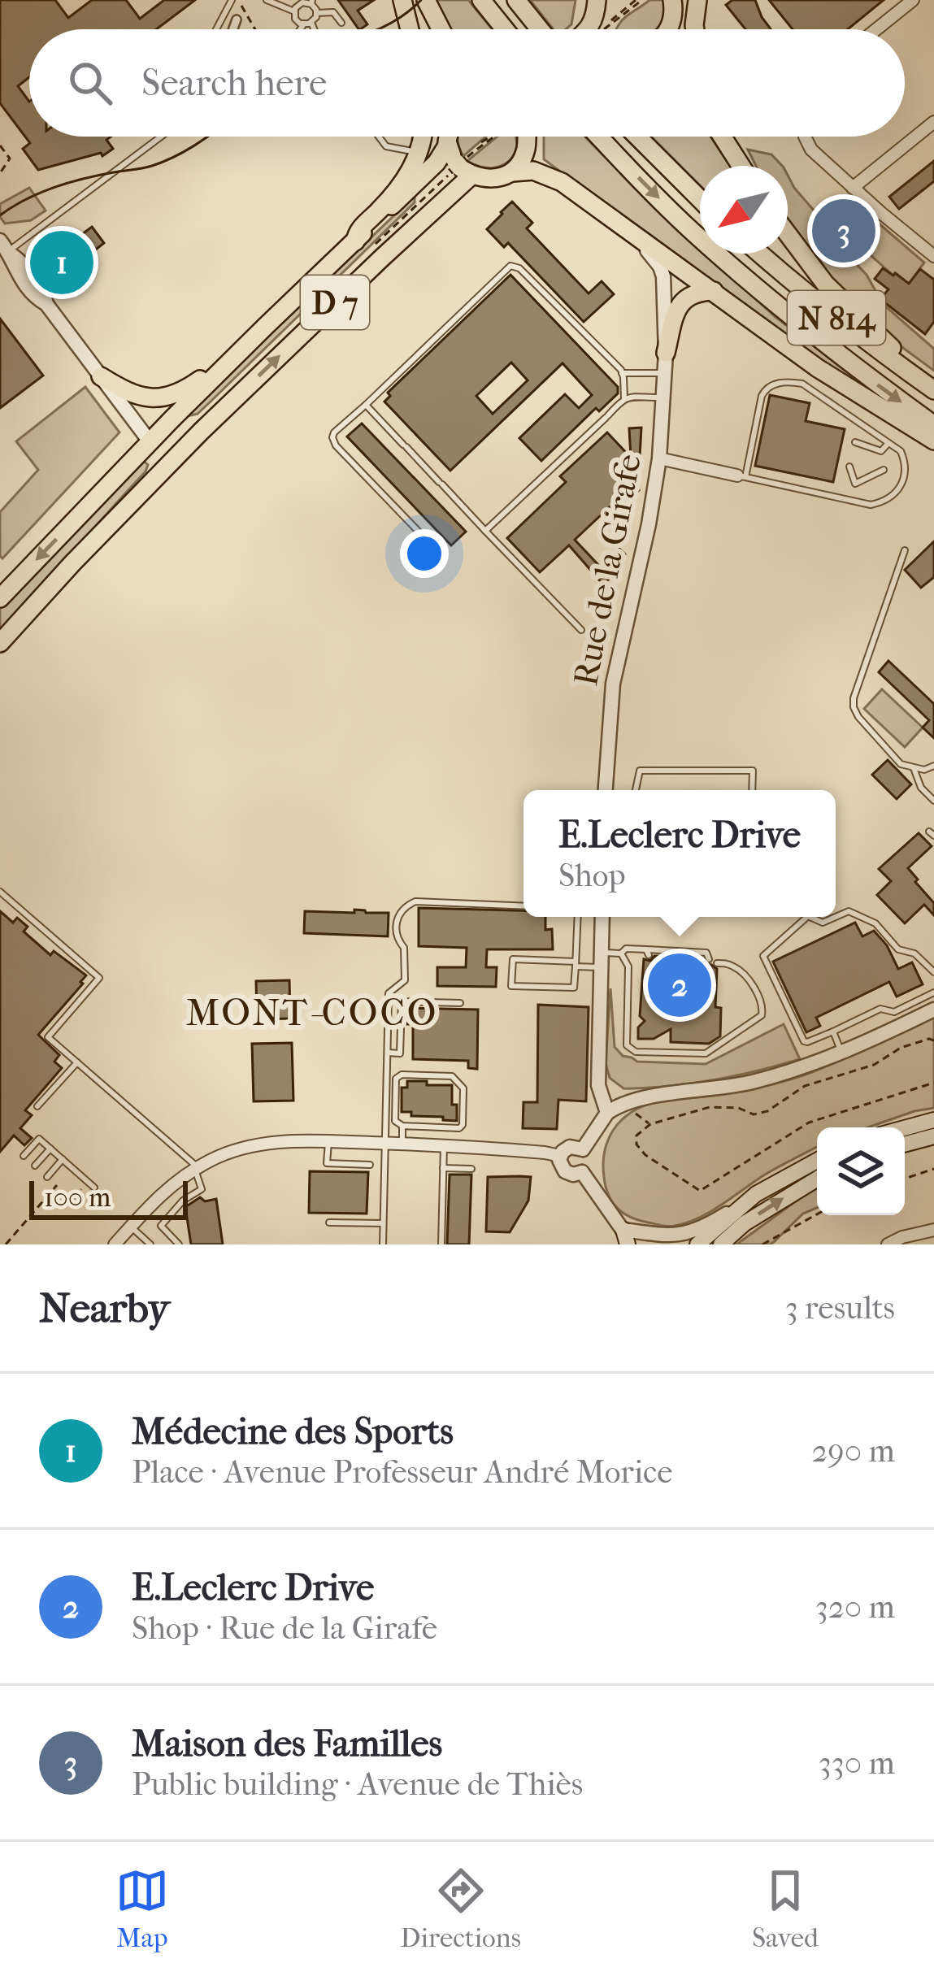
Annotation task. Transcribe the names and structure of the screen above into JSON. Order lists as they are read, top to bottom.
{
  "streets": {
    "main road": ["D 7", "N 814"],
    "street": ["Rue de la Girafe"]
  },
  "districts": ["MONT-COCO"],
  "scale_bar": "100 m",
  "north": "bottom left",
  "page": {
    "search": "Search here",
    "pins": ["3", "1", "2"],
    "popup": ["E.Leclerc Drive", "Shop"],
    "scale": "100 m",
    "heading": ["Nearby", "3 results"],
    "list": [
      {
        "mark": "1",
        "name": "Médecine des Sports",
        "note": "Place · Avenue Professeur André Morice",
        "value": "290 m"
      },
      {
        "mark": "2",
        "name": "E.Leclerc Drive",
        "note": "Shop · Rue de la Girafe",
        "value": "320 m"
      },
      {
        "mark": "3",
        "name": "Maison des Familles",
        "note": "Public building · Avenue de Thiès",
        "value": "330 m"
      }
    ],
    "nav": ["Map", "Directions", "Saved"]
  }
}
